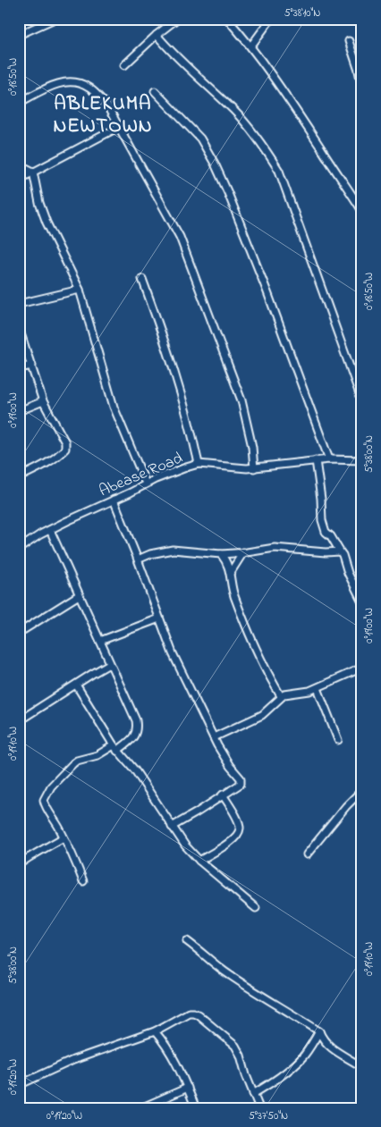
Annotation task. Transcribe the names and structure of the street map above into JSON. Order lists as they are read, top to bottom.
{
  "streets": {
    "street": ["Abease Road"]
  },
  "districts": ["ABLEKUMA NEWTOWN"],
  "coordinates": [
    "5°38'10\"N",
    "0°18'50\"W",
    "0°19'00\"W",
    "5°38'00\"N",
    "0°19'10\"W",
    "0°19'20\"W",
    "5°37'50\"N"
  ]
}
